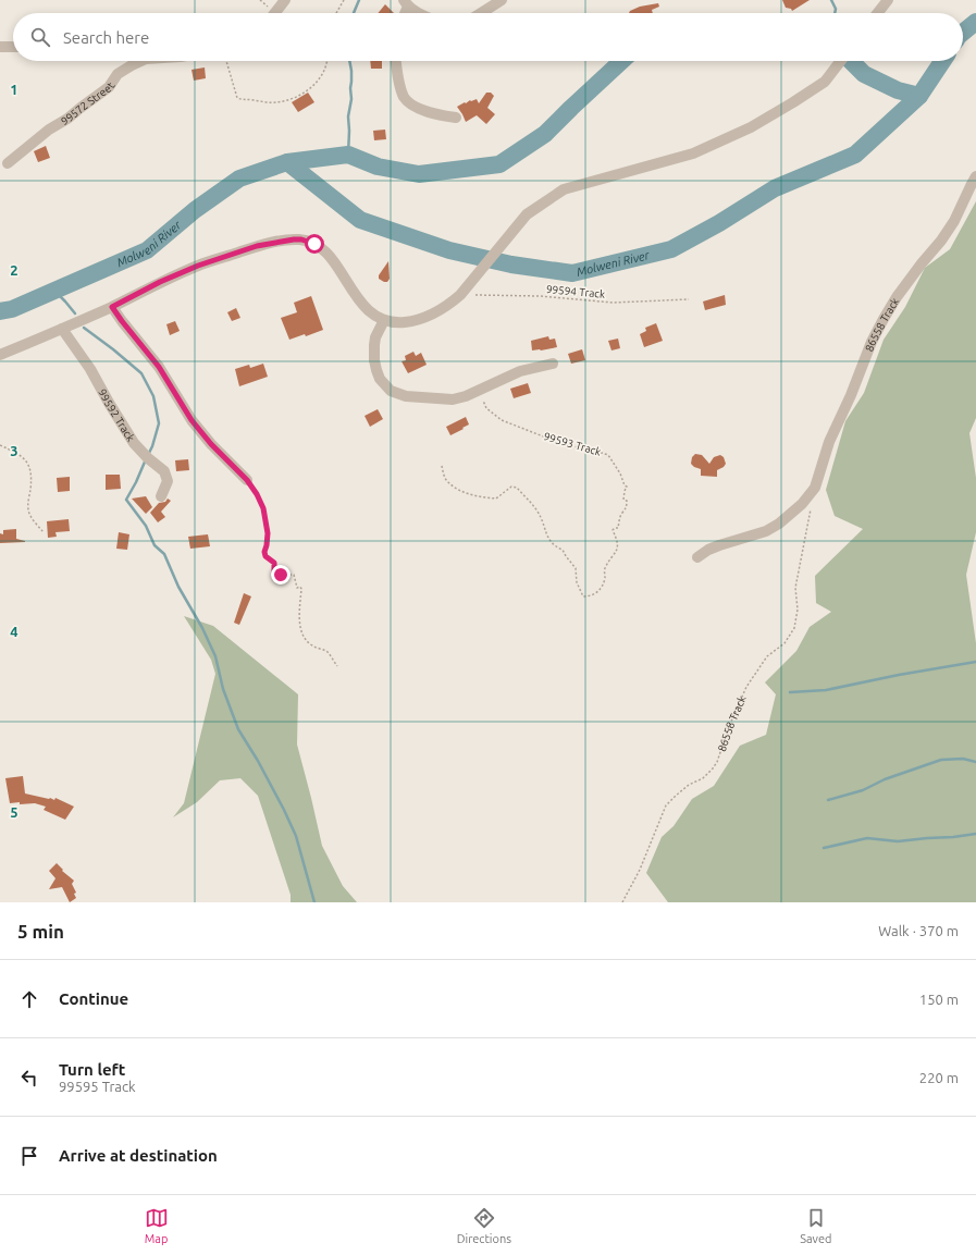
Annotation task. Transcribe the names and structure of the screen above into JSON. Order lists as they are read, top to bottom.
{
  "streets": {
    "street": ["99572 Street", "86558 Track", "99592 Track"],
    "path": ["99594 Track", "99593 Track"]
  },
  "water": ["Molweni River"],
  "page": {
    "search": "Search here",
    "heading": ["5 min", "Walk · 370 m"],
    "list": [
      ["Continue", "150 m"],
      ["Turn left", "99595 Track", "220 m"],
      "Arrive at destination"
    ],
    "nav": ["Map", "Directions", "Saved"]
  },
  "grid": {
    "rows": [
      "1",
      "2",
      "3",
      "4",
      "5"
    ]
  }
}
